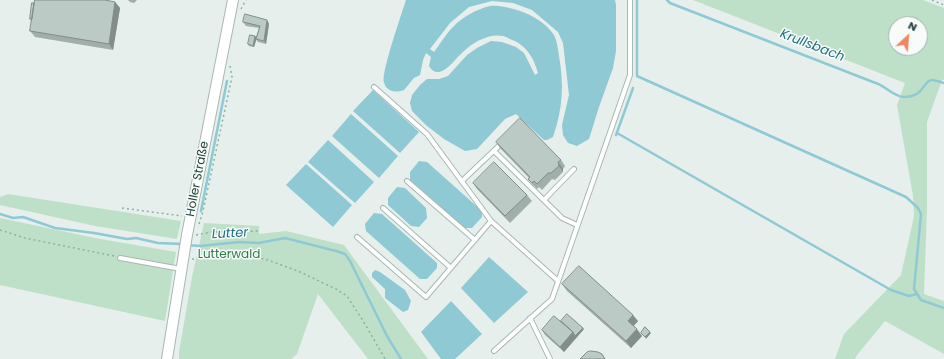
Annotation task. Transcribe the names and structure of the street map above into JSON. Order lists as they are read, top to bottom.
{
  "streets": {
    "street": ["Holler Straße"]
  },
  "water": ["Krullsbach", "Lutter"],
  "parks": ["Lutterwald"],
  "north": "top right"
}
